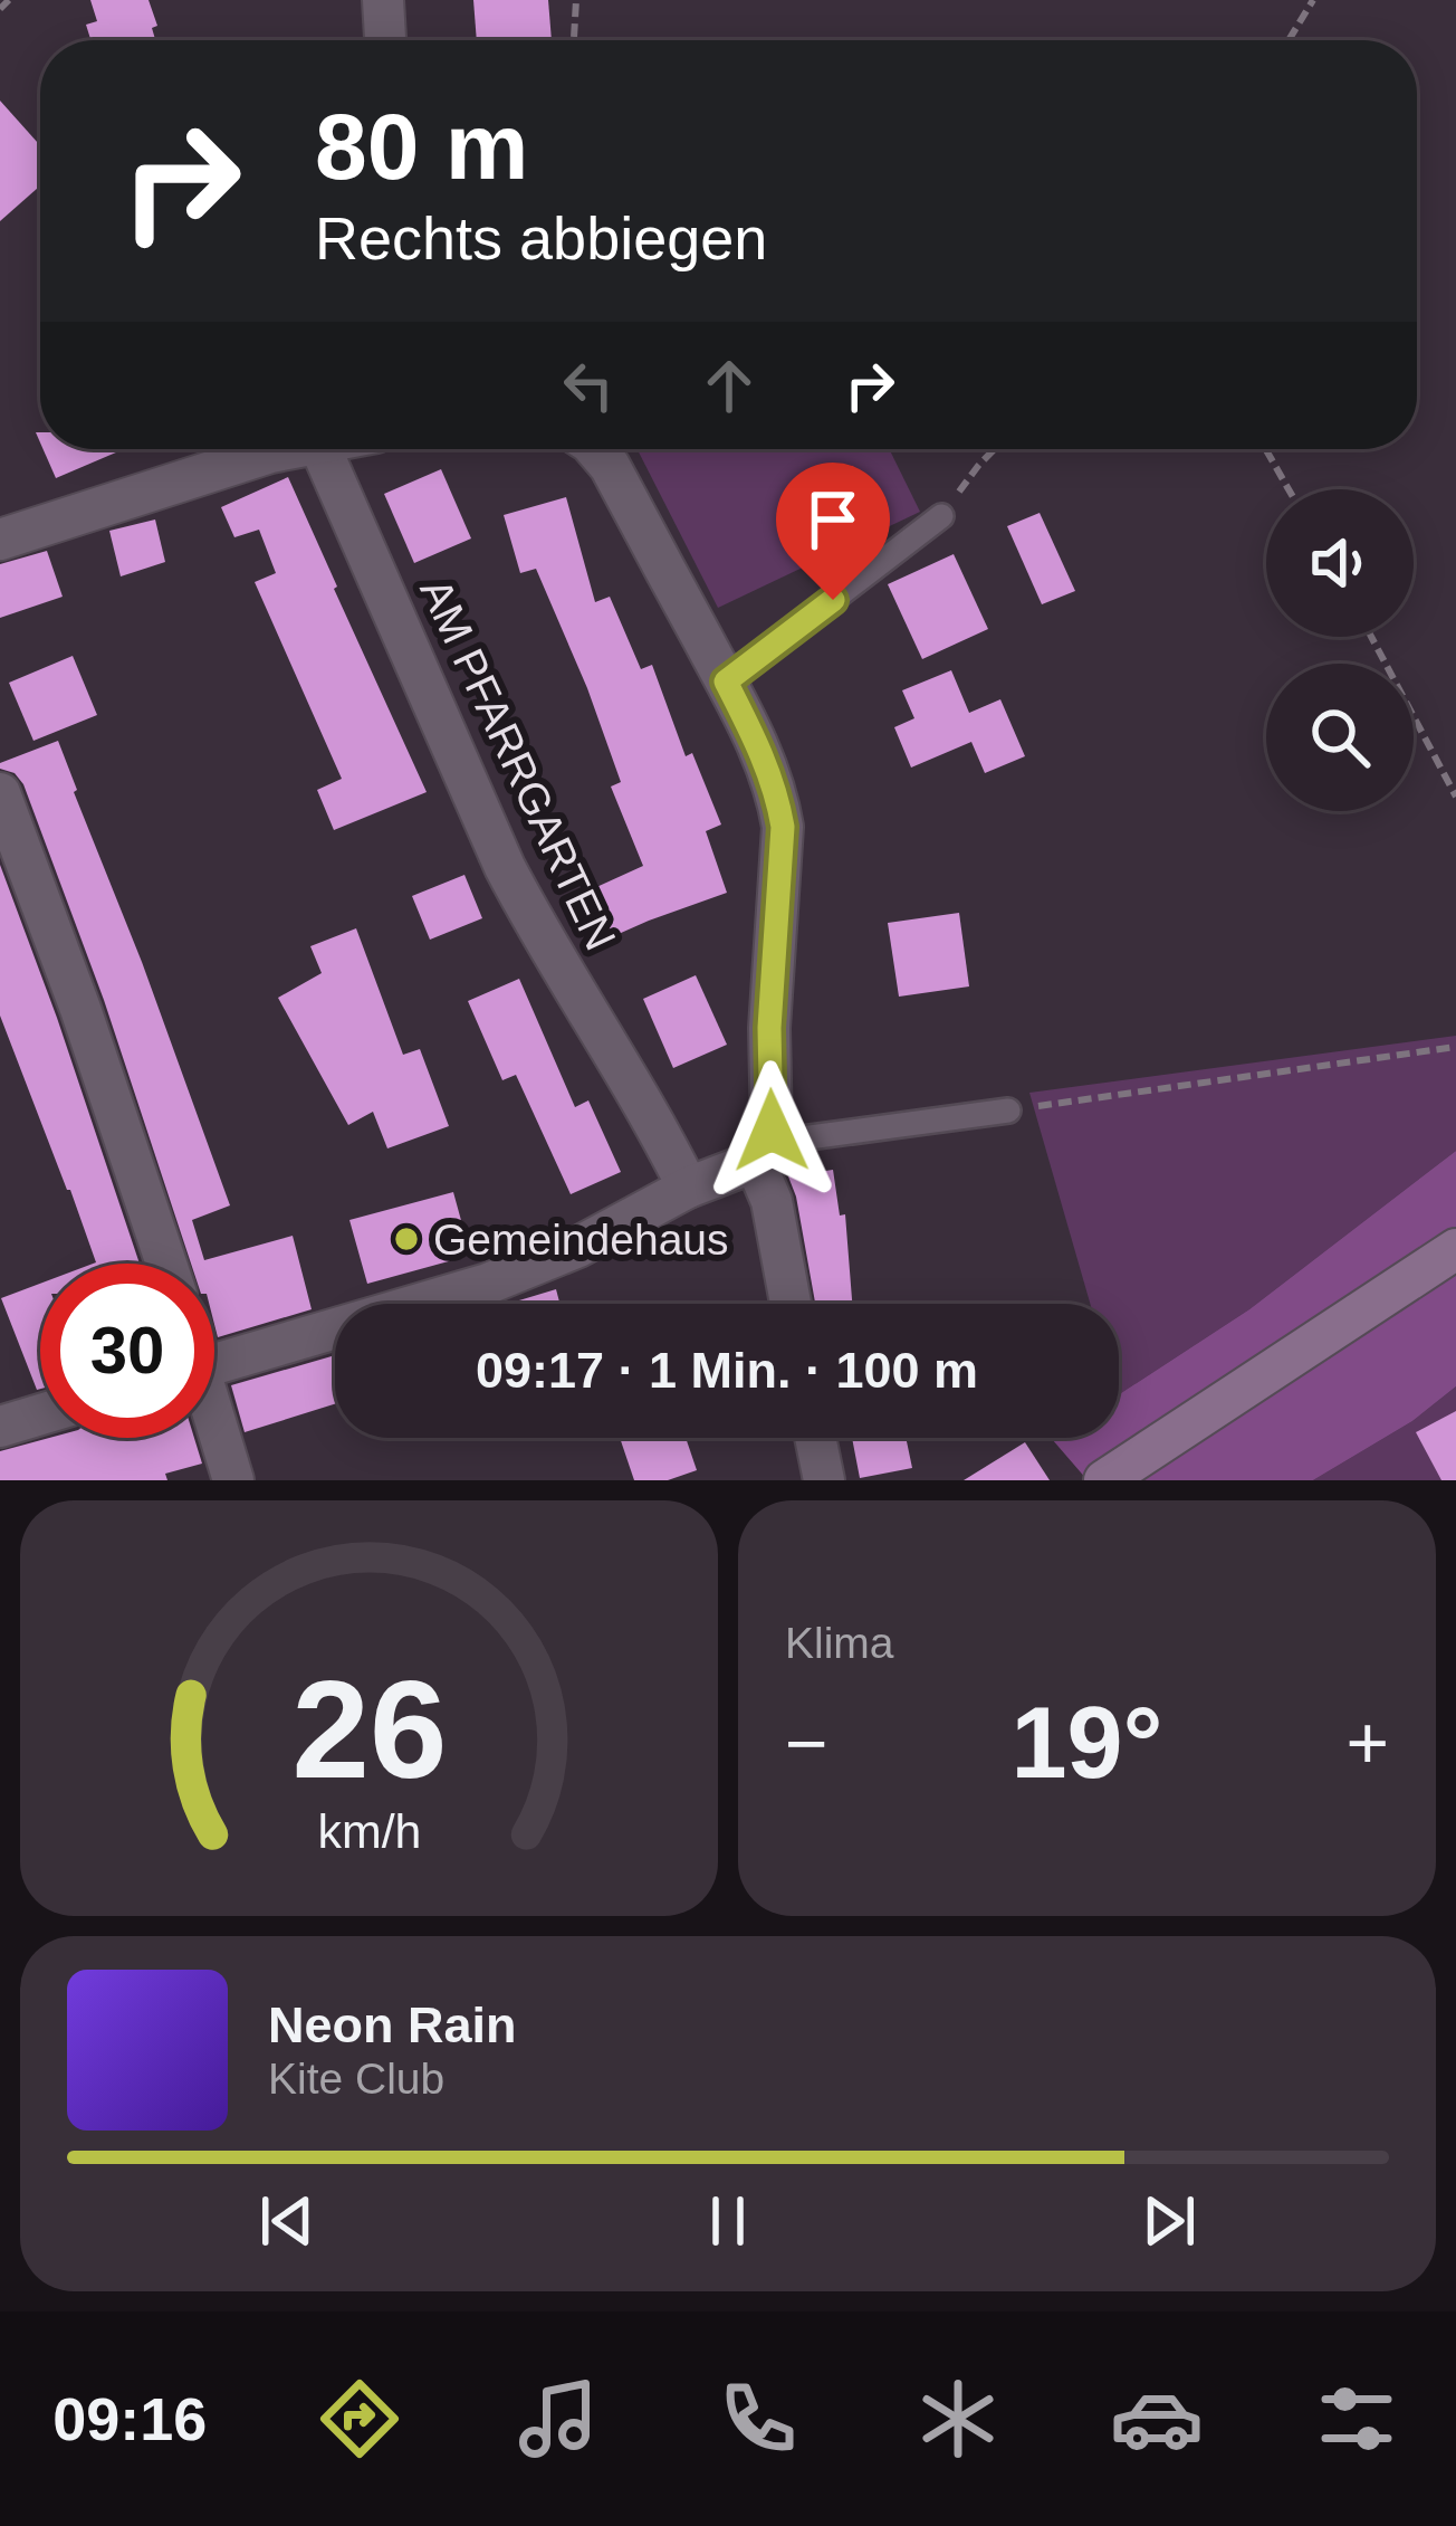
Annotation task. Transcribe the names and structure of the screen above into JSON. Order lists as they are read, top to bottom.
{
  "streets": {
    "street": ["AM PFARRGARTEN"]
  },
  "places": ["Gemeindehaus"],
  "page": {
    "turn": ["80 m", "Rechts abbiegen"],
    "limit": "30",
    "trip": "09:17 · 1 Min. · 100 m",
    "tile": "Klima",
    "heat": ["−", "19°", "+"],
    "song": ["Neon Rain", "Kite Club"],
    "tabs": "09:16",
    "gauge": ["26", "km/h"]
  }
}
